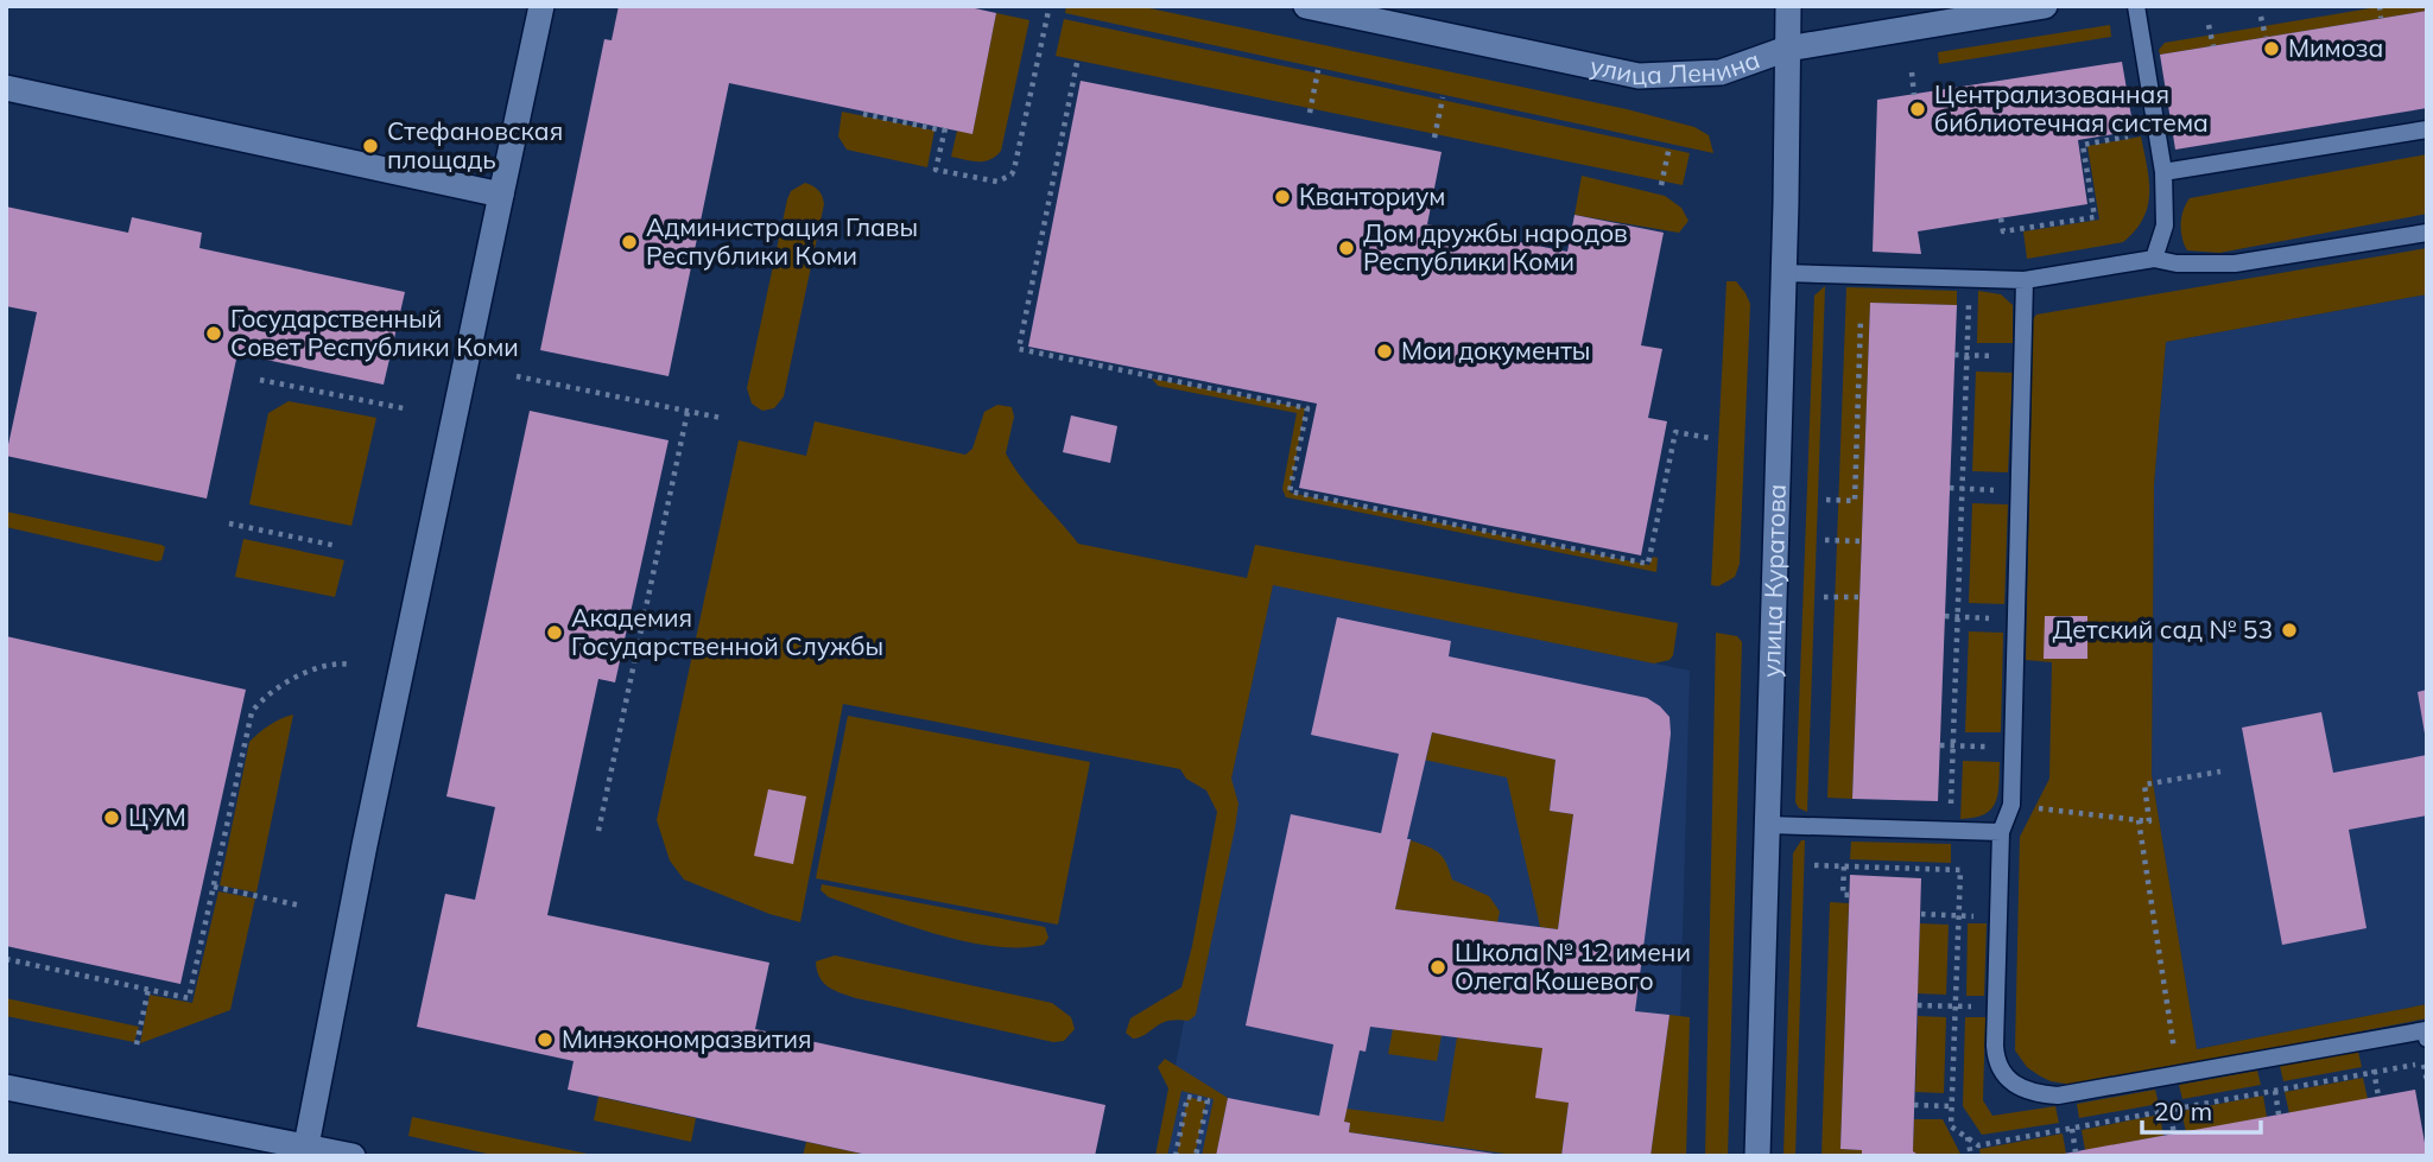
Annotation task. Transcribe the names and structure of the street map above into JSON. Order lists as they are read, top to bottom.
{
  "streets": {
    "street": ["улица Ленина", "улица Куратова"]
  },
  "crossings": [
    ["улица Ленина", "улица Куратова"]
  ],
  "places": [
    "Мимоза",
    "Централизованная библиотечная система",
    "Стефановская площадь",
    "Кванториум",
    "Администрация Главы Республики Коми",
    "Дом дружбы народов Республики Коми",
    "Государственный Совет Республики Коми",
    "Мои документы",
    "Детский сад № 53",
    "Академия Государственной Службы",
    "ЦУМ",
    "Школа № 12 имени Олега Кошевого",
    "Минэкономразвития"
  ],
  "scale_bar": "20 m"
}
